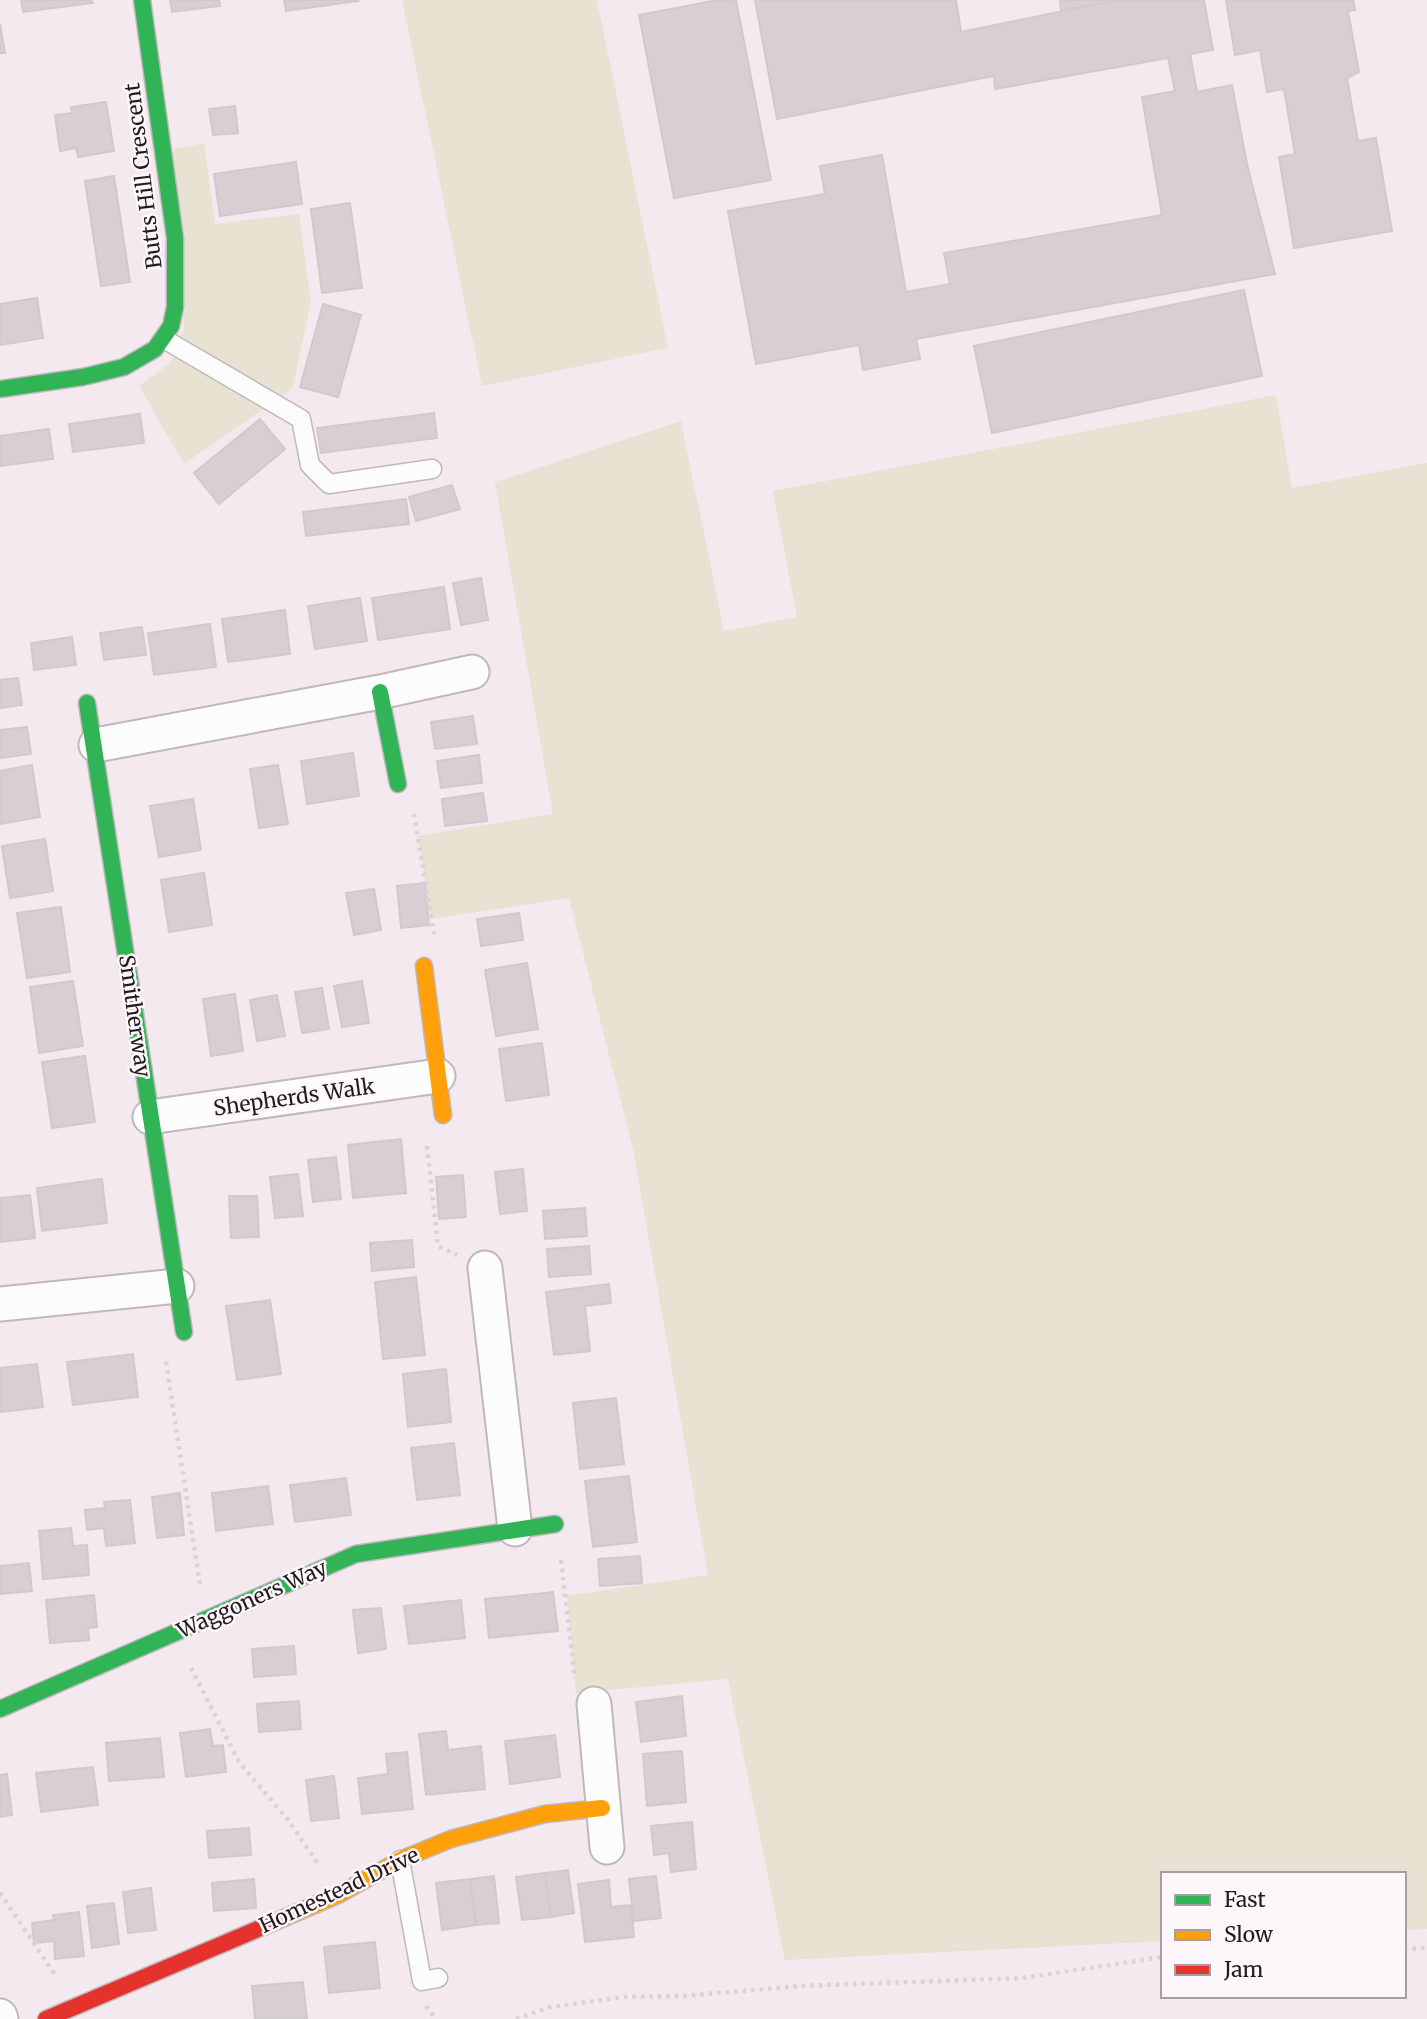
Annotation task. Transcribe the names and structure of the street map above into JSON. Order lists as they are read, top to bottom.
{
  "streets": {
    "street": [
      "Butts Hill Crescent",
      "Smitherway",
      "Shepherds Walk",
      "Waggoners Way",
      "Homestead Drive"
    ]
  },
  "crossings": [
    ["Smitherway", "Shepherds Walk"]
  ],
  "legend": ["Fast", "Slow", "Jam"]
}
